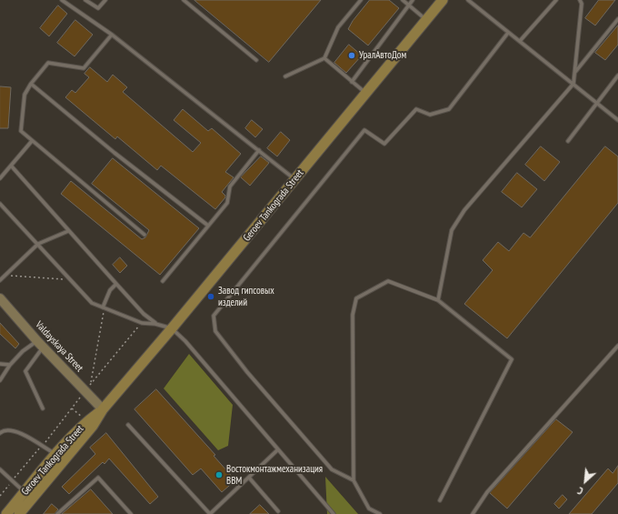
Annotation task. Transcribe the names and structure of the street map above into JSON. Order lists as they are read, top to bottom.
{
  "streets": {
    "main road": ["Geroev Tankograda Street"],
    "street": ["Valdayskaya Street"]
  },
  "crossings": [
    ["Geroev Tankograda Street", "Valdayskaya Street"]
  ],
  "places": ["УралАвтоДом", "Завод гипсовых изделий", "Востокмонтажмеханизация ВВМ"],
  "north": "bottom left"
}
